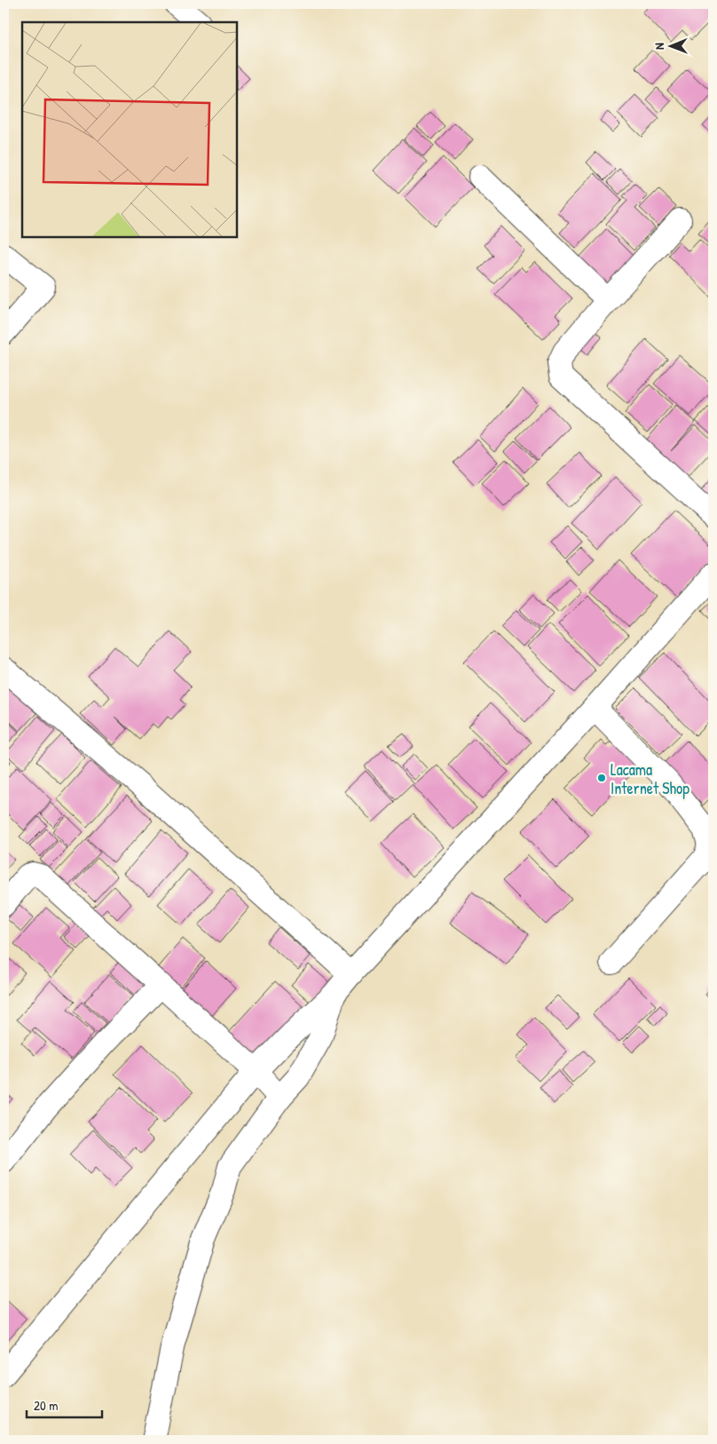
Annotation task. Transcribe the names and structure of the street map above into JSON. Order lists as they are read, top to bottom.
{
  "places": ["Lacama Internet Shop"],
  "scale_bar": "20 m",
  "north": "left"
}
